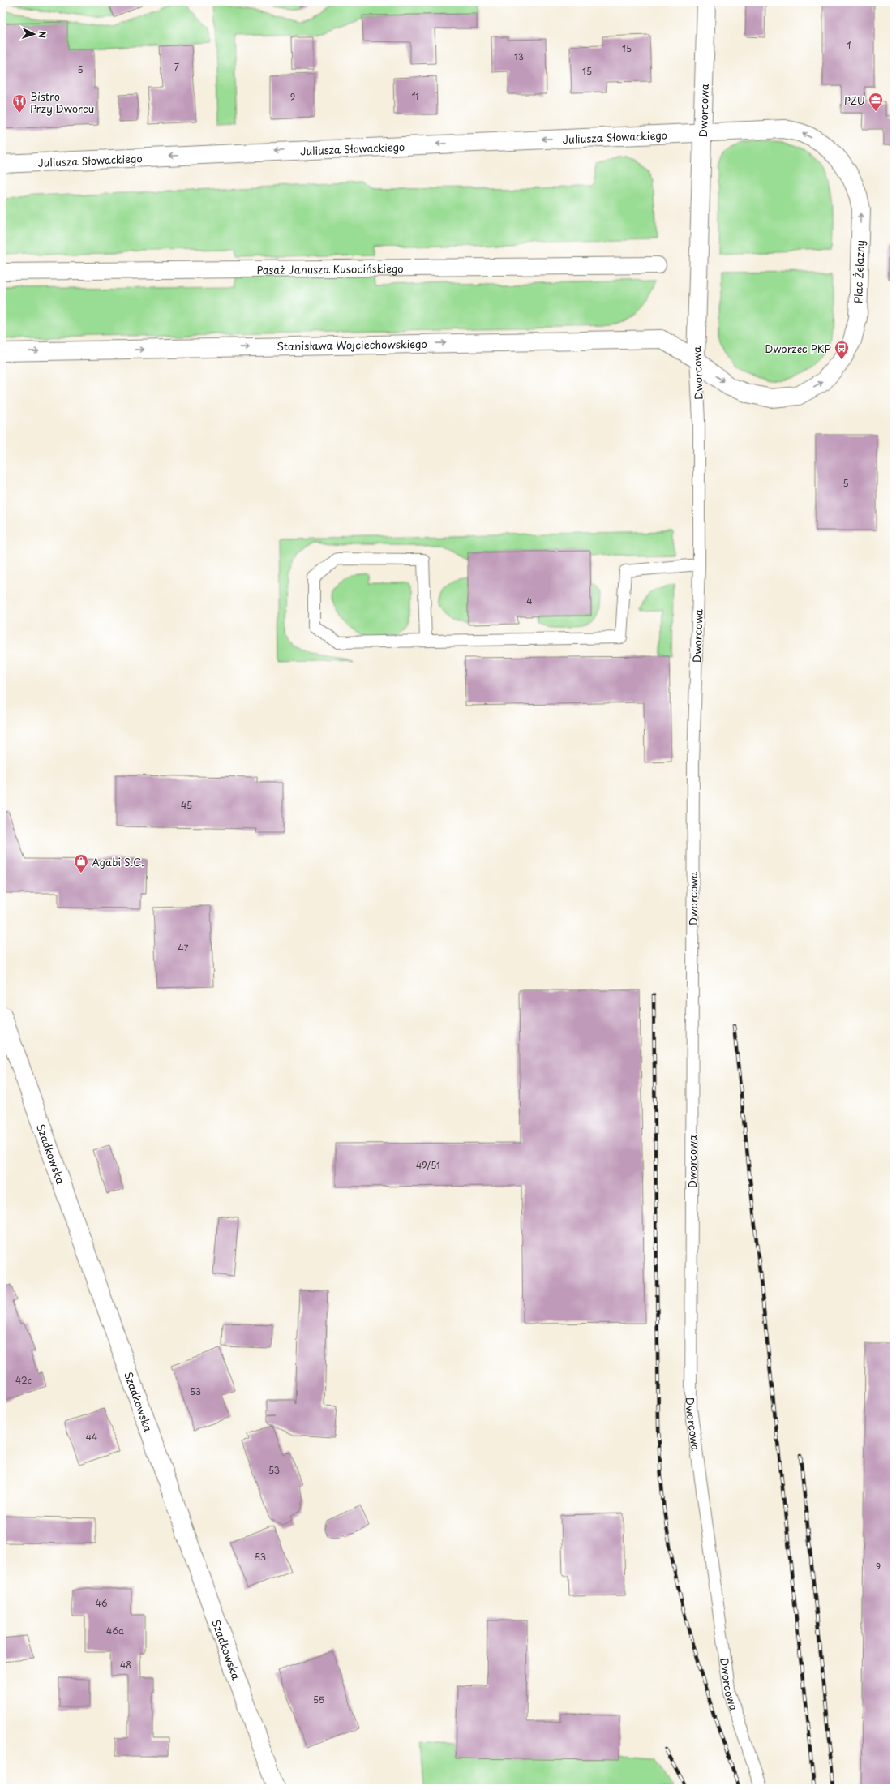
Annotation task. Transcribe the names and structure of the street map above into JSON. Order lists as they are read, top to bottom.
{
  "streets": {
    "street": [
      "Dworcowa",
      "Juliusza Słowackiego",
      "Pasaż Janusza Kusocińskiego",
      "Plac Żelazny",
      "Stanisława Wojciechowskiego",
      "Szadkowska"
    ]
  },
  "crossings": [
    ["Dworcowa", "Juliusza Słowackiego"],
    ["Dworcowa", "Plac Żelazny"],
    ["Dworcowa", "Stanisława Wojciechowskiego"],
    ["Juliusza Słowackiego", "Plac Żelazny"],
    ["Plac Żelazny", "Stanisława Wojciechowskiego"]
  ],
  "one_way": ["Juliusza Słowackiego", "Stanisława Wojciechowskiego"],
  "places": {
    "office": ["PZU"],
    "restaurant": ["Bistro Przy Dworcu"],
    "bus stop": ["Dworzec PKP"],
    "shop": ["Agabi S.C."]
  },
  "house_numbers": [
    "1",
    "15",
    "13",
    "7",
    "5",
    "15",
    "11",
    "9",
    "5",
    "4",
    "45",
    "47",
    "49/51",
    "42c",
    "53",
    "44",
    "53",
    "53",
    "9",
    "46",
    "46a",
    "48",
    "55"
  ],
  "north": "right"
}
